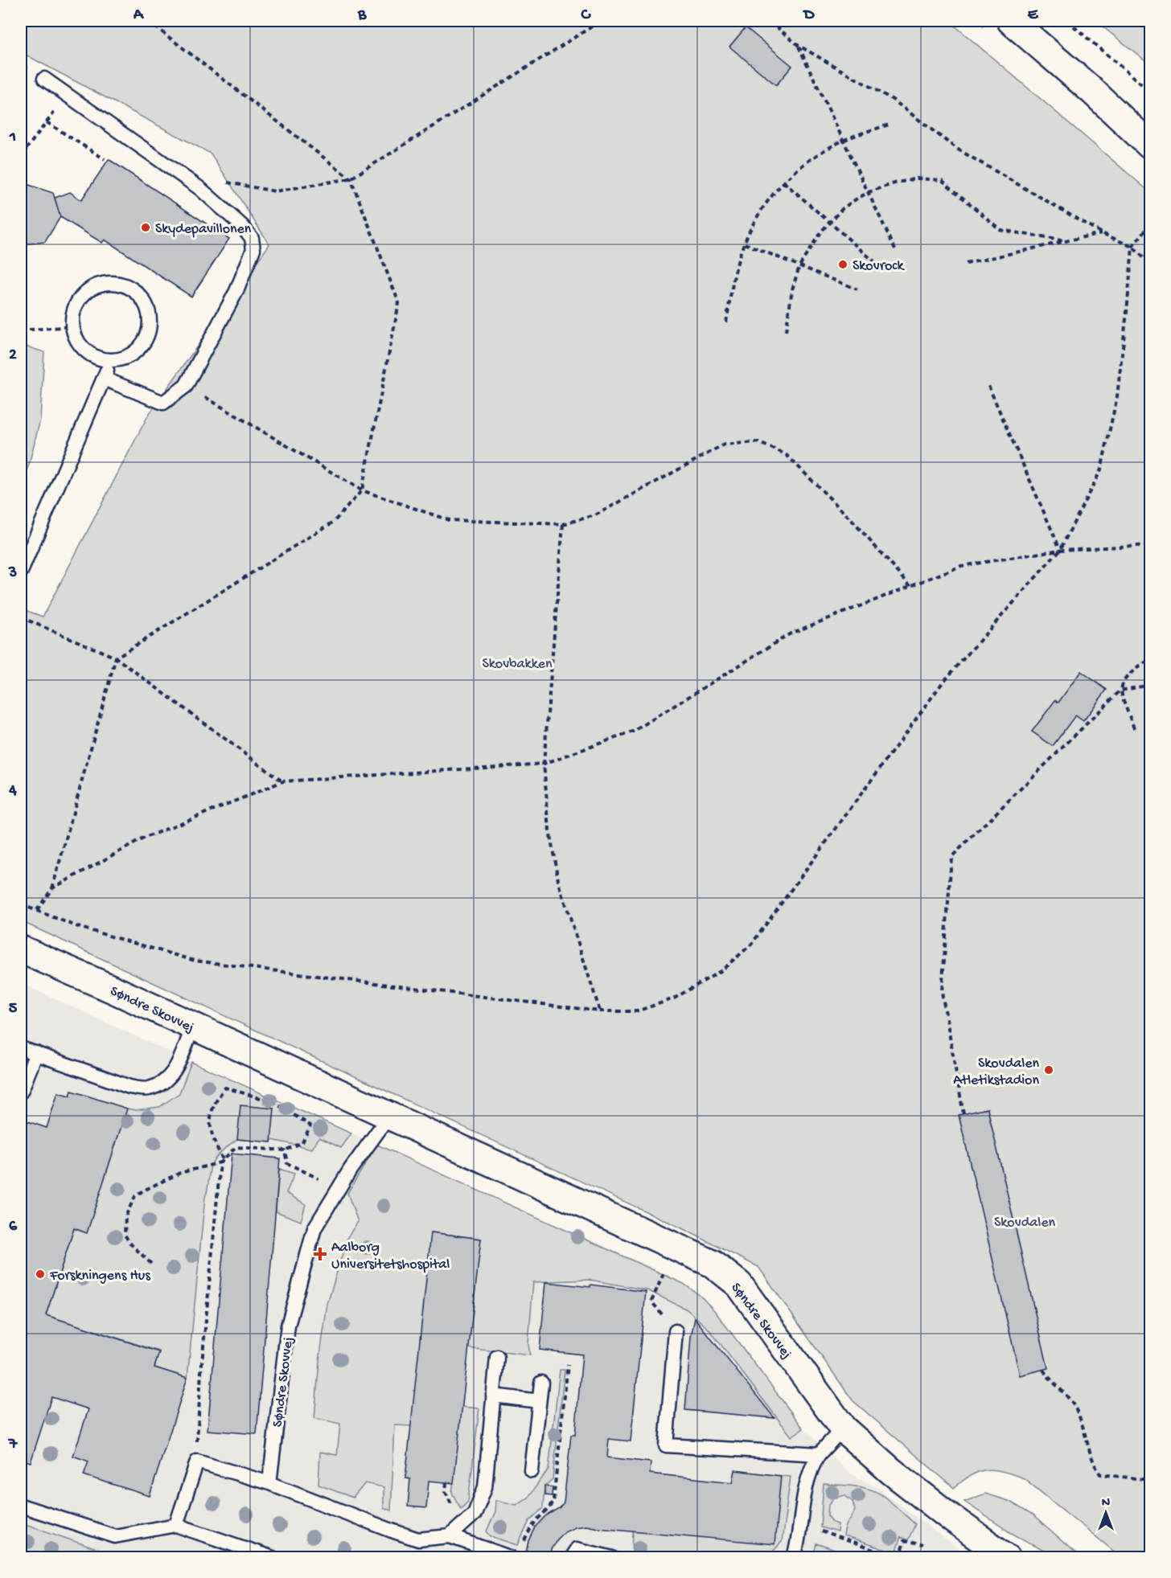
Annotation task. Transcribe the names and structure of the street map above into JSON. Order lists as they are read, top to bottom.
{
  "streets": {
    "street": ["Søndre Skovvej"]
  },
  "parks": ["Skovbakken", "Skovdalen"],
  "places": {
    "other": [
      "Skydepavillonen",
      "Skovrock",
      "Skovdalen Atletikstadion",
      "Forskningens Hus"
    ],
    "health": ["Aalborg Universitetshospital"]
  },
  "north": "top",
  "grid": {
    "columns": [
      "A",
      "B",
      "C",
      "D",
      "E"
    ],
    "rows": [
      "1",
      "2",
      "3",
      "4",
      "5",
      "6",
      "7"
    ]
  }
}
